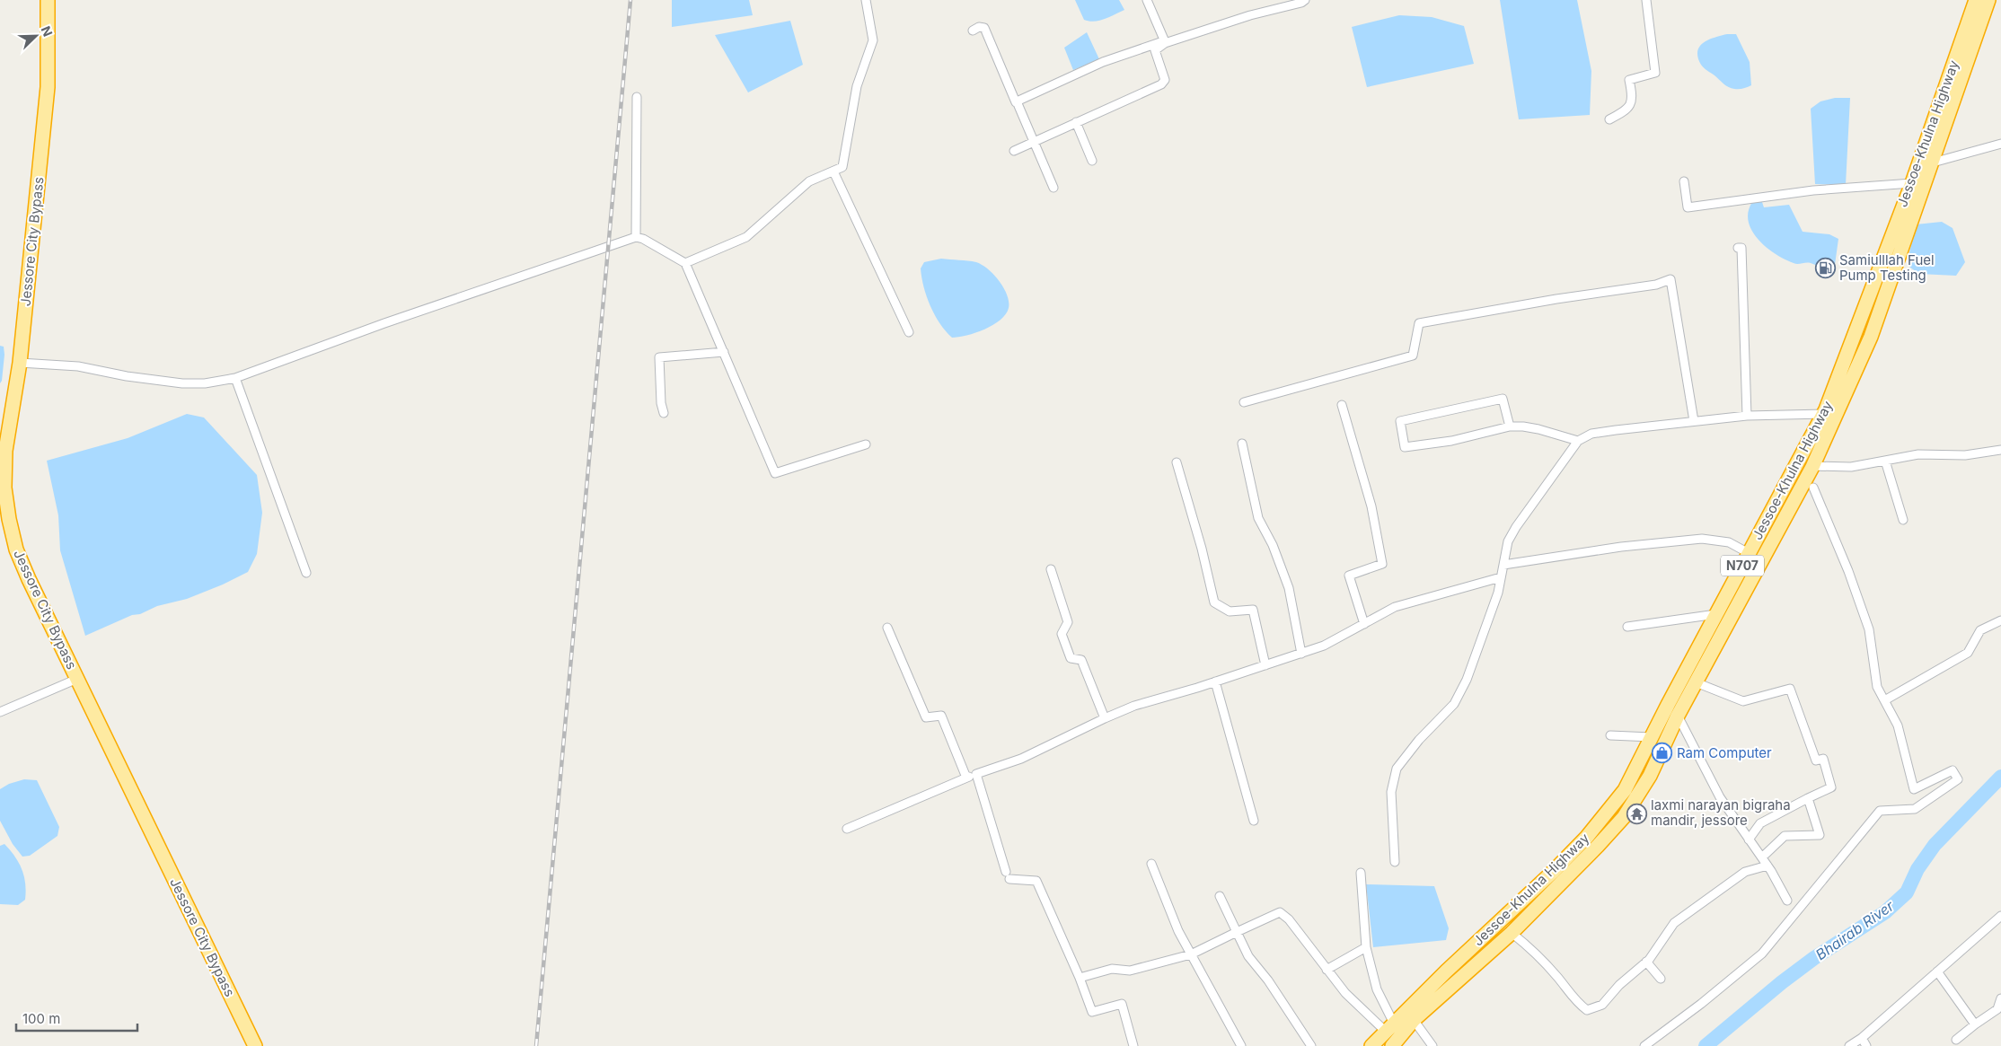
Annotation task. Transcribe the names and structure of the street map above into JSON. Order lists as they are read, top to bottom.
{
  "streets": {
    "highway": ["Jessoe-Khulna Highway", "Jessore City Bypass", "N707"]
  },
  "water": ["Bhairab River"],
  "places": {
    "fuel station": ["Samiulllah Fuel Pump Testing"],
    "shop": ["Ram Computer"],
    "temple": ["laxmi narayan bigraha mandir, jessore"]
  },
  "scale_bar": "100 m",
  "north": "top right"
}
